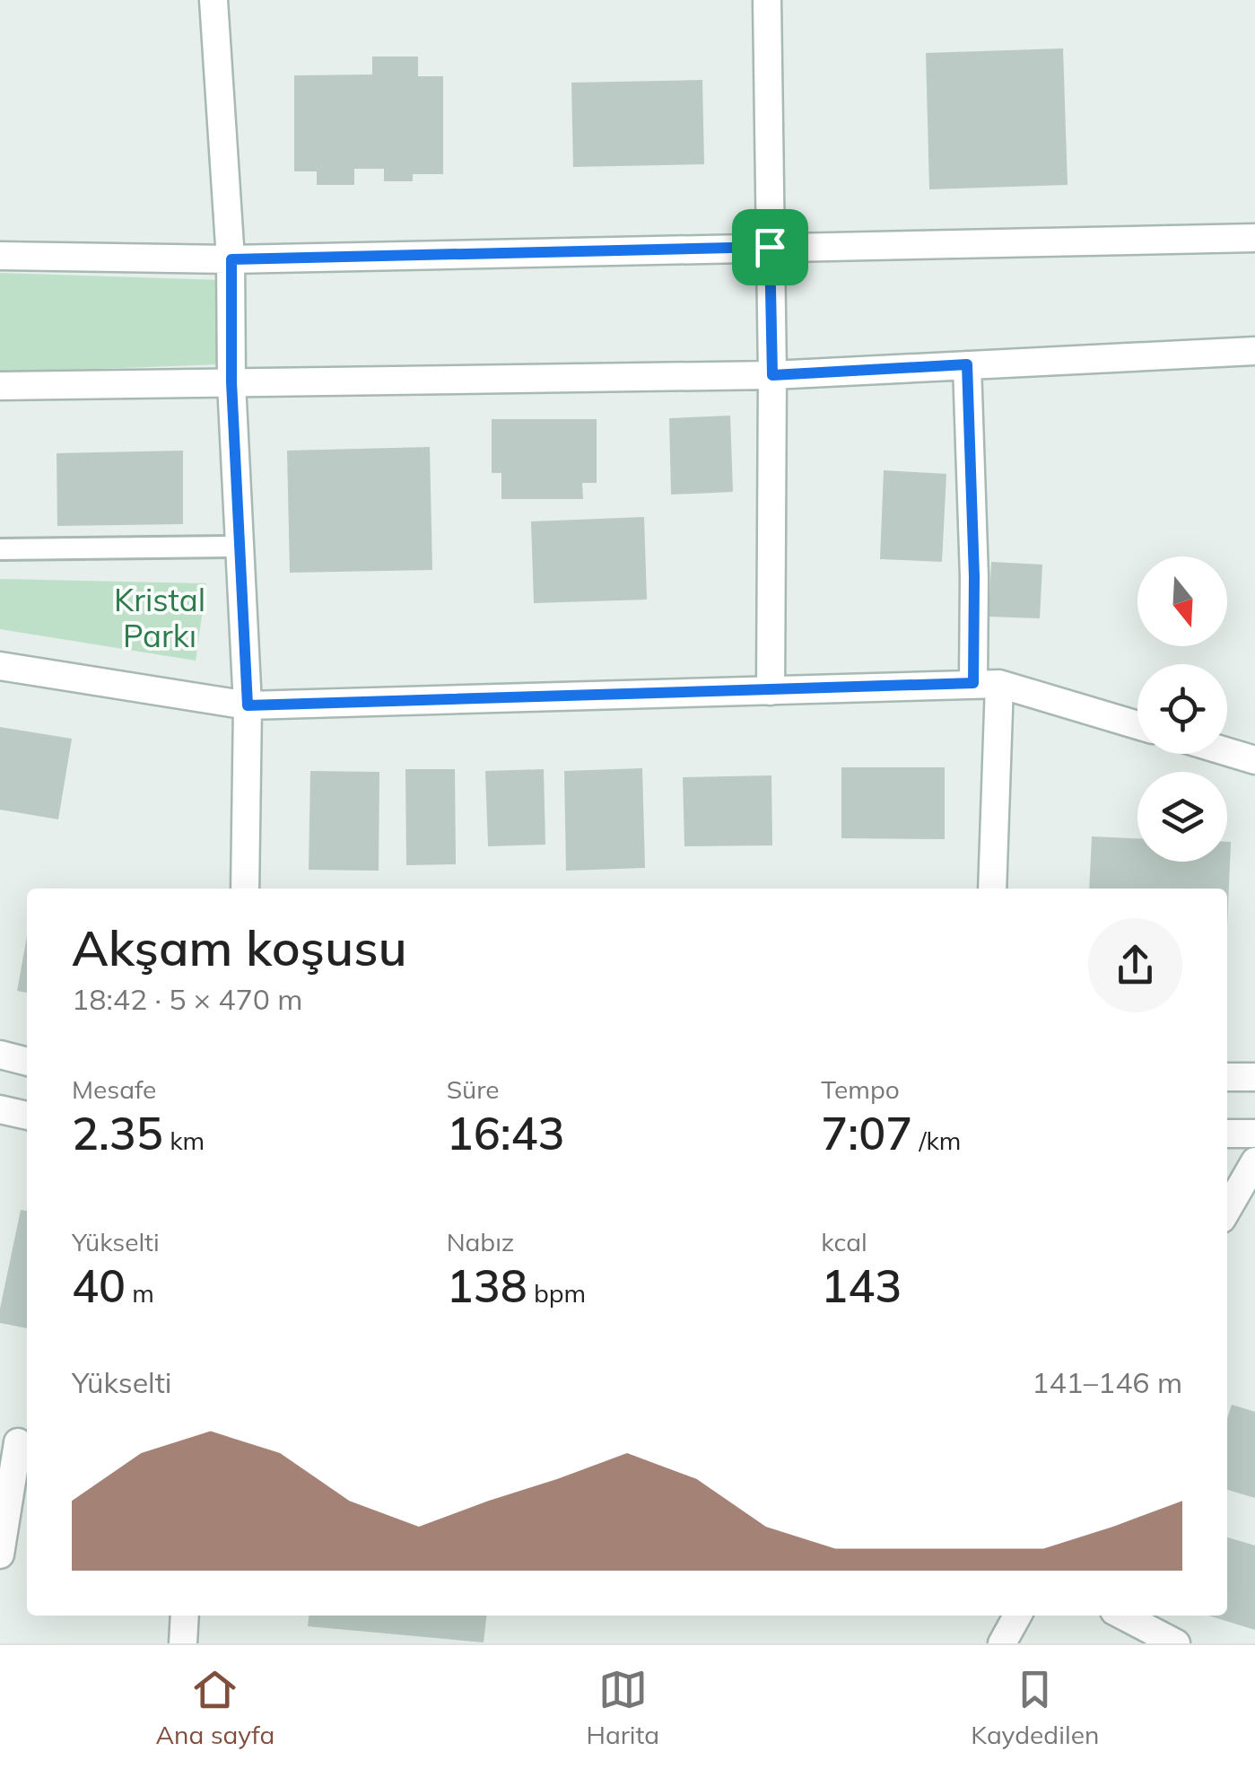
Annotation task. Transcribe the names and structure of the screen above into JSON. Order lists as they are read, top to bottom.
{
  "parks": ["Kristal Parkı"],
  "north": "bottom",
  "page": {
    "heading": ["Akşam koşusu", "18:42 · 5 × 470 m"],
    "stats": [
      ["Mesafe", "2.35 km"],
      ["Süre", "16:43"],
      ["Tempo", "7:07 /km"],
      ["Yükselti", "40 m"],
      ["Nabız", "138 bpm"],
      ["kcal", "143"]
    ],
    "chart": ["Yükselti", "141–146 m"],
    "tabs": ["Ana sayfa", "Harita", "Kaydedilen"]
  }
}
